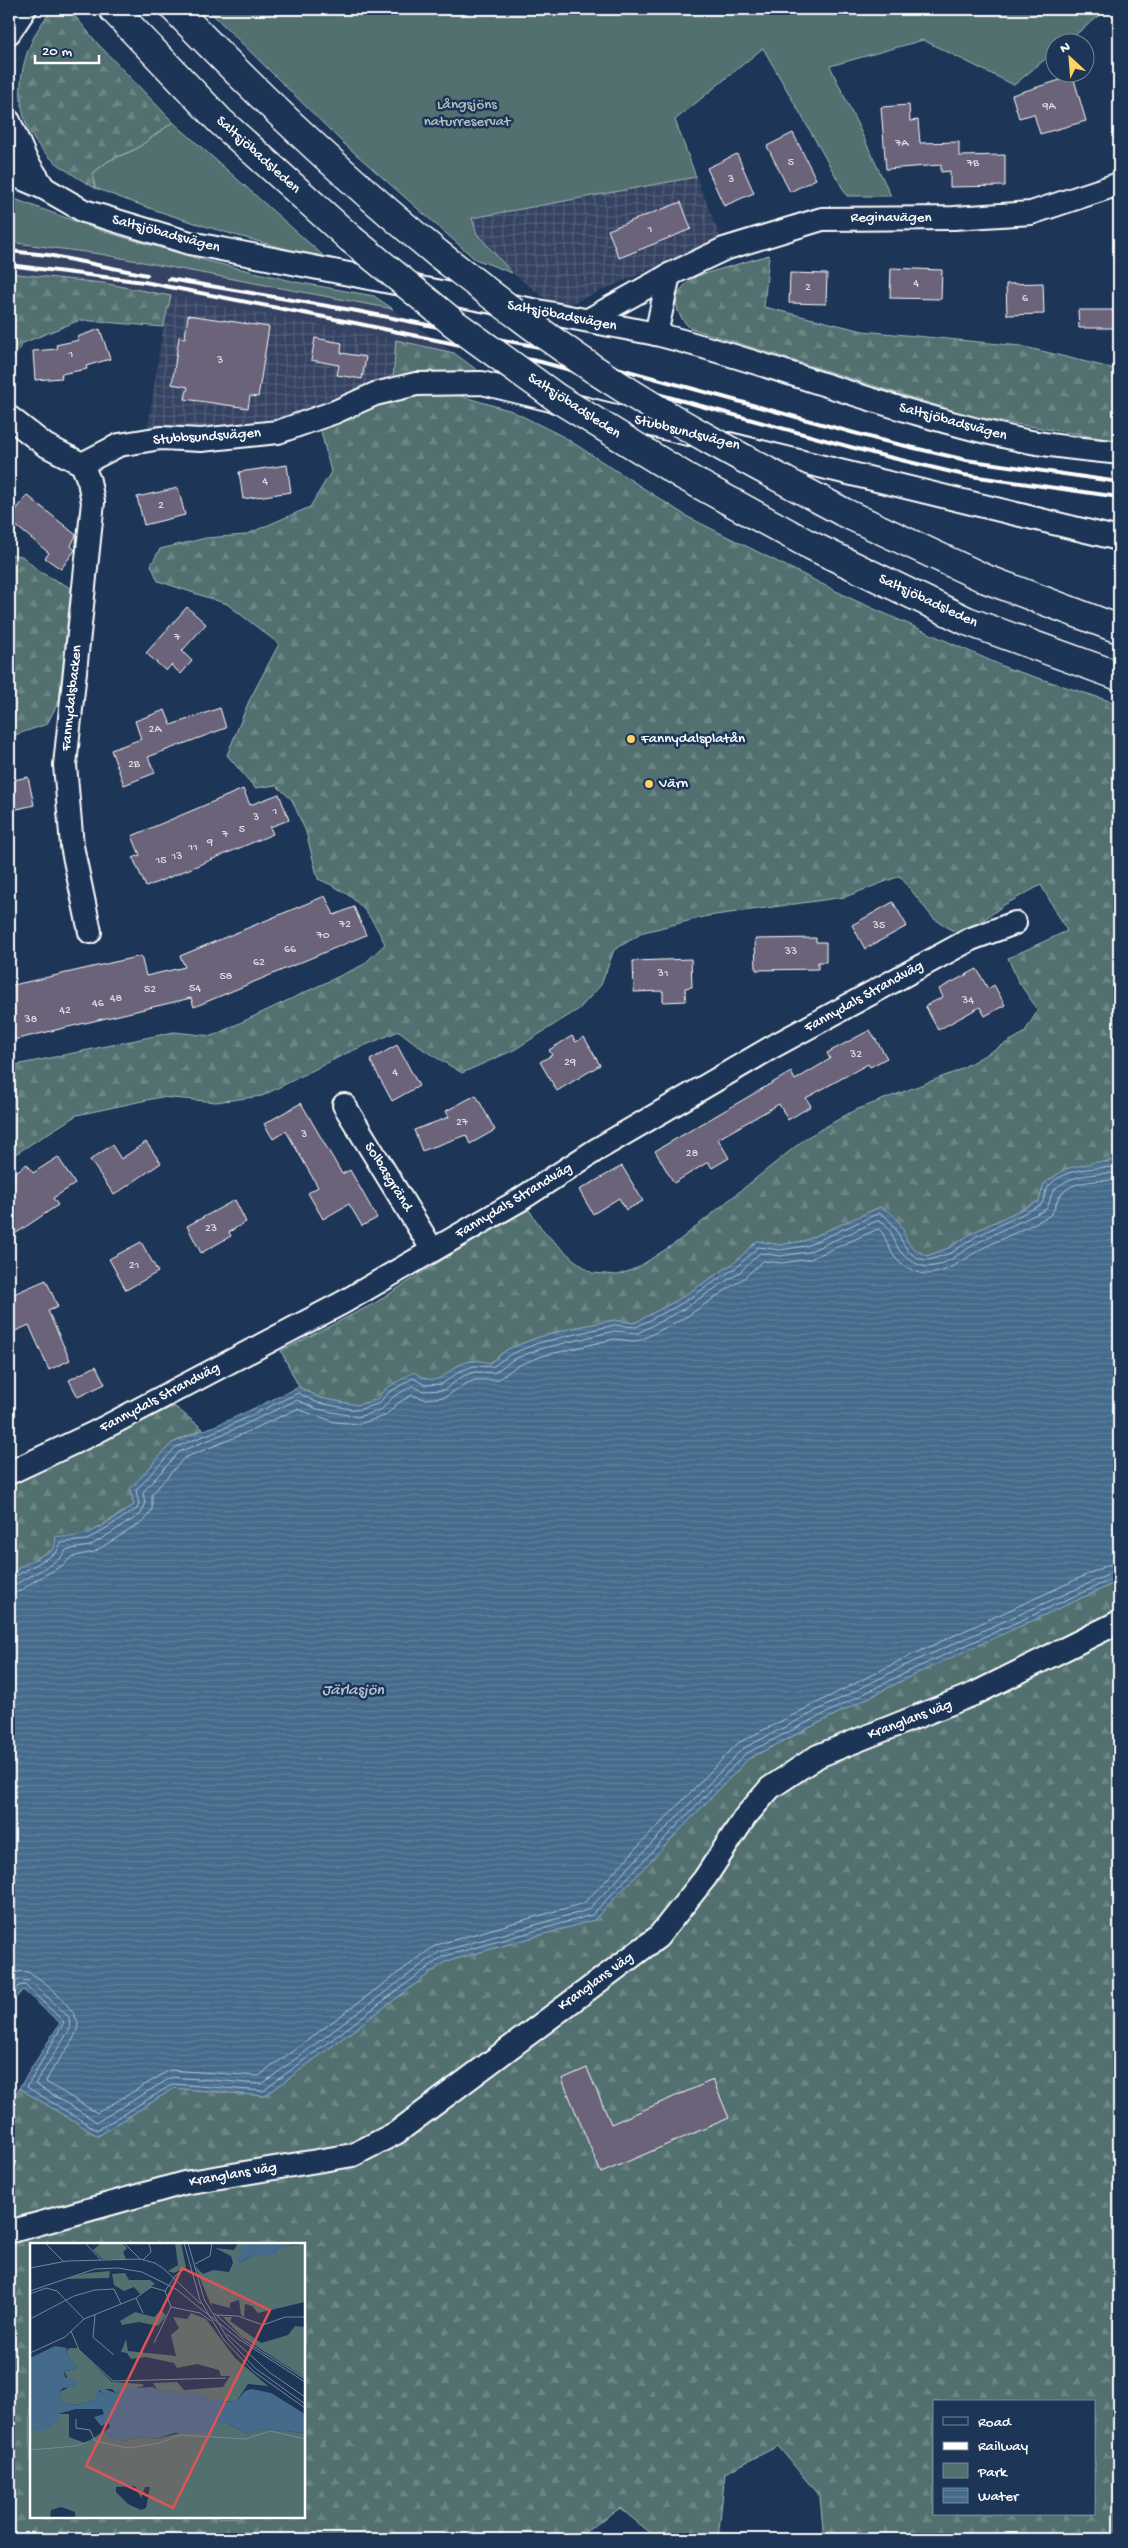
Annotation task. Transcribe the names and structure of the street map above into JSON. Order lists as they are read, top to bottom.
{
  "streets": {
    "highway": ["Saltsjöbadsleden"],
    "street": [
      "Reginavägen",
      "Saltsjöbadsvägen",
      "Stubbsundsvägen",
      "Fannydalsbacken",
      "Fannydals Strandväg",
      "Solbasgränd",
      "Kranglans väg"
    ]
  },
  "crossings": [
    ["Reginavägen", "Saltsjöbadsvägen"],
    ["Stubbsundsvägen", "Fannydalsbacken"],
    ["Fannydals Strandväg", "Solbasgränd"]
  ],
  "water": ["Järlasjön"],
  "parks": ["Långsjöns naturreservat"],
  "places": ["Fannydalsplatån", "Värn"],
  "house_numbers": [
    "9A",
    "7A",
    "5",
    "7B",
    "3",
    "1",
    "4",
    "2",
    "6",
    "1",
    "3",
    "4",
    "2",
    "7",
    "2A",
    "2B",
    "1",
    "3",
    "5",
    "7",
    "9",
    "11",
    "13",
    "15",
    "72",
    "35",
    "70",
    "66",
    "33",
    "62",
    "31",
    "58",
    "54",
    "52",
    "48",
    "34",
    "46",
    "42",
    "38",
    "32",
    "29",
    "4",
    "27",
    "3",
    "28",
    "23",
    "21"
  ],
  "legend": [
    "Road",
    "Railway",
    "Park",
    "Water"
  ],
  "scale_bar": "20 m",
  "north": "top left"
}
